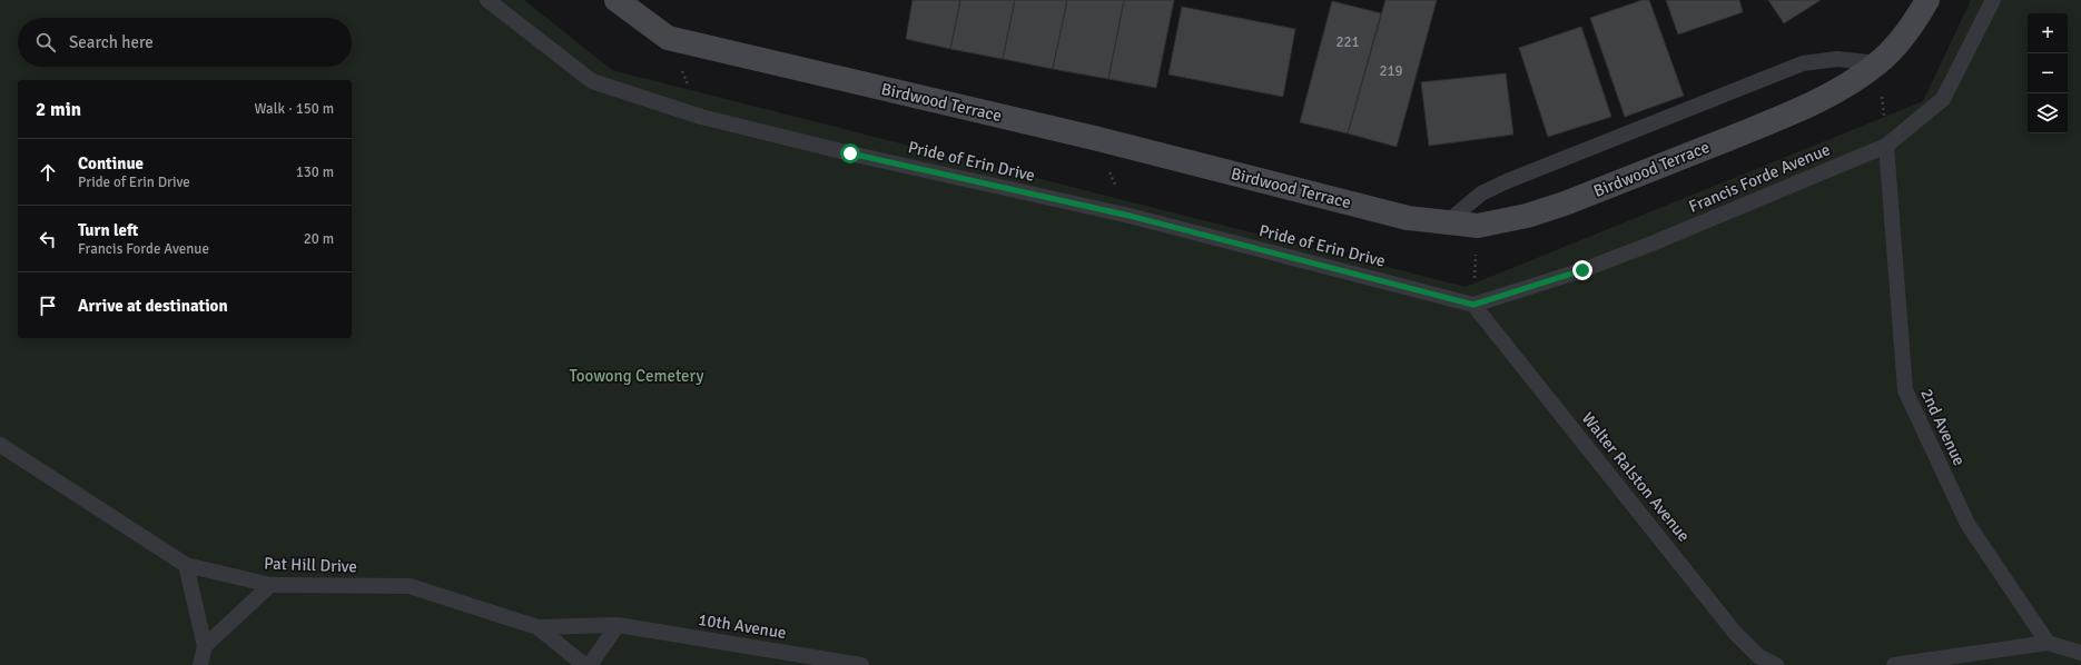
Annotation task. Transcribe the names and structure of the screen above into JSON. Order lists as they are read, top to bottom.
{
  "streets": {
    "main road": ["Birdwood Terrace"],
    "lane": [
      "Pride of Erin Drive",
      "Francis Forde Avenue",
      "2nd Avenue",
      "Walter Ralston Avenue",
      "Pat Hill Drive",
      "10th Avenue"
    ]
  },
  "crossings": [
    ["Pride of Erin Drive", "Francis Forde Avenue"],
    ["Pride of Erin Drive", "Walter Ralston Avenue"],
    ["Francis Forde Avenue", "2nd Avenue"],
    ["Francis Forde Avenue", "Walter Ralston Avenue"],
    ["Pat Hill Drive", "10th Avenue"]
  ],
  "parks": ["Toowong Cemetery"],
  "house_numbers": ["221", "219"],
  "page": {
    "map_buttons": ["+", "−"],
    "search": "Search here",
    "heading": ["2 min", "Walk · 150 m"],
    "list": [
      ["Continue", "Pride of Erin Drive", "130 m"],
      ["Turn left", "Francis Forde Avenue", "20 m"],
      "Arrive at destination"
    ]
  }
}
